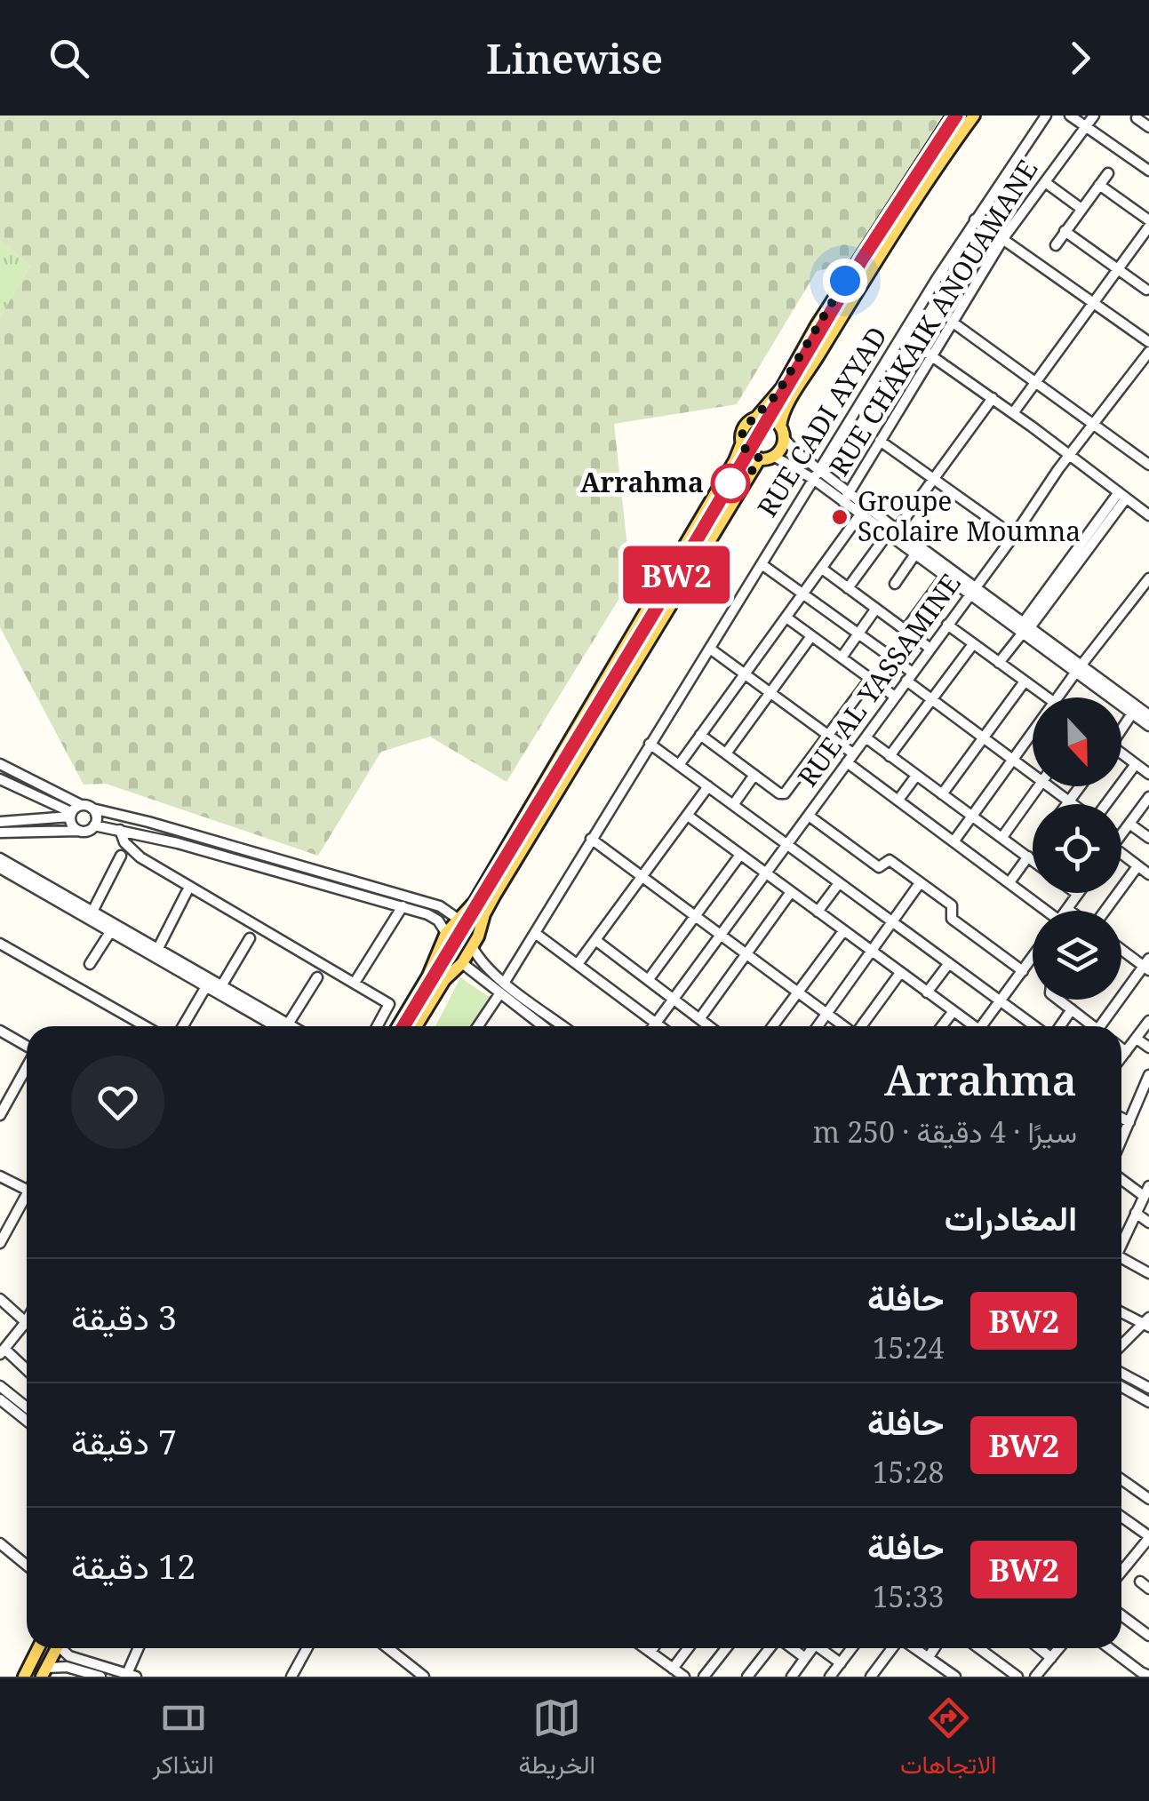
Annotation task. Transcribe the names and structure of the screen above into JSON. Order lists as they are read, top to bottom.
{
  "streets": {
    "street": ["RUE CHAKAIK ANOUAMANE", "RUE CADI AYYAD", "RUE AL YASSAMINE"]
  },
  "places": ["Arrahma", "Groupe Scolaire Moumna"],
  "lines": ["bus line BW2"],
  "north": "bottom",
  "page": {
    "header": "Linewise",
    "on_map": "BW2",
    "heading": [
      ["Arrahma", "سيرًا · 4 دقيقة · 250 m"],
      "المغادرات"
    ],
    "list": [
      {
        "mark": "BW2",
        "name": "حافلة",
        "note": "15:24",
        "value": "3 دقيقة"
      },
      {
        "mark": "BW2",
        "name": "حافلة",
        "note": "15:28",
        "value": "7 دقيقة"
      },
      {
        "mark": "BW2",
        "name": "حافلة",
        "note": "15:33",
        "value": "12 دقيقة"
      }
    ],
    "tabs": ["الاتجاهات", "الخريطة", "التذاكر"]
  }
}
